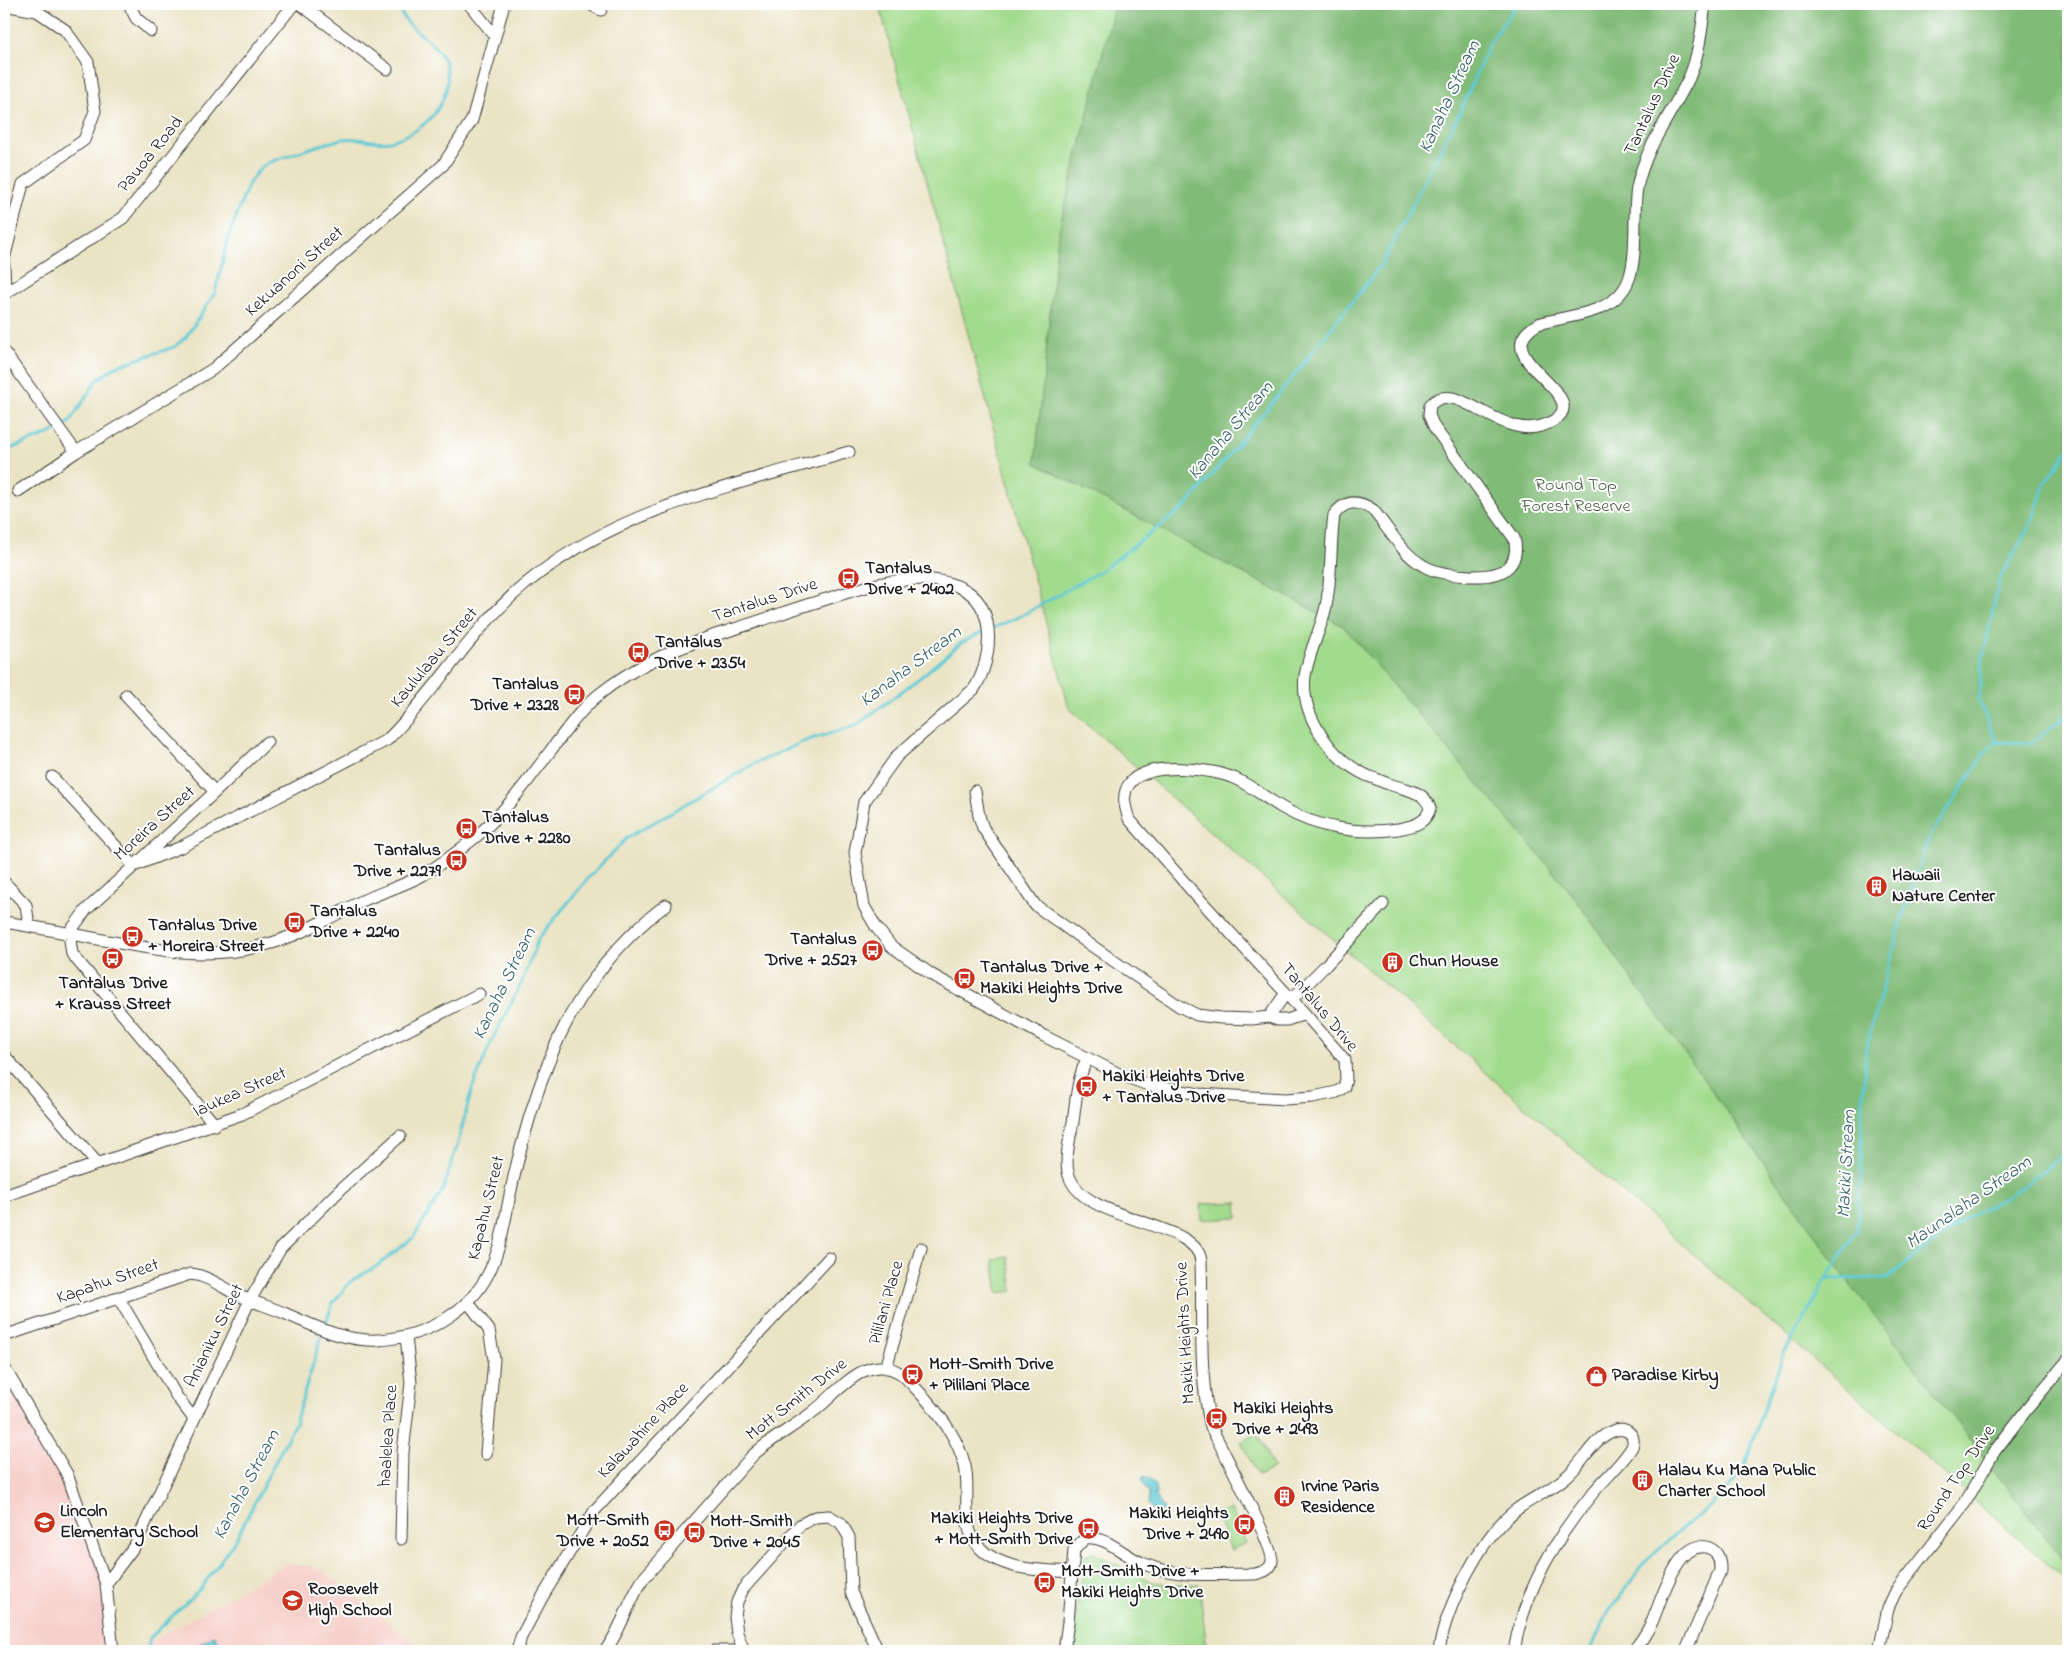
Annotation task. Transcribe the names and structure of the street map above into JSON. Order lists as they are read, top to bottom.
{
  "streets": {
    "street": [
      "Tantalus Drive",
      "Pauoa Road",
      "Kekuanoni Street",
      "Kaululaau Street",
      "Moreira Street",
      "Iaukea Street",
      "Kapahu Street",
      "Pililani Place",
      "Makiki Heights Drive",
      "Anianiku Street",
      "Mott Smith Drive",
      "Kalawahine Place",
      "haalelea Place",
      "Round Top Drive"
    ]
  },
  "crossings": [
    ["Tantalus Drive", "Moreira Street"],
    ["Tantalus Drive", "Makiki Heights Drive"],
    ["Kaululaau Street", "Moreira Street"],
    ["Kapahu Street", "Anianiku Street"],
    ["Kapahu Street", "haalelea Place"],
    ["Pililani Place", "Mott Smith Drive"]
  ],
  "water": ["Kanaha Stream", "Makiki Stream", "Maunalaha Stream"],
  "parks": ["Round Top Forest Reserve"],
  "places": {
    "bus stop": [
      "Tantalus Drive + 2402",
      "Tantalus Drive + 2354",
      "Tantalus Drive + 2328",
      "Tantalus Drive + 2280",
      "Tantalus Drive + 2279",
      "Tantalus Drive + 2240",
      "Tantalus Drive + Moreira Street",
      "Tantalus Drive + 2527",
      "Tantalus Drive + Krauss Street",
      "Tantalus Drive + Makiki Heights Drive",
      "Makiki Heights Drive + Tantalus Drive",
      "Mott-Smith Drive + Pililani Place",
      "Makiki Heights Drive + 2493",
      "Makiki Heights Drive + 2490",
      "Makiki Heights Drive + Mott-Smith Drive",
      "Mott-Smith Drive + 2052",
      "Mott-Smith Drive + 2045",
      "Mott-Smith Drive + Makiki Heights Drive"
    ],
    "building": [
      "Hawaii Nature Center",
      "Chun House",
      "Halau Ku Mana Public Charter School",
      "Irvine Paris Residence"
    ],
    "shop": ["Paradise Kirby"],
    "school or university": ["Lincoln Elementary School", "Roosevelt High School"]
  }
}
